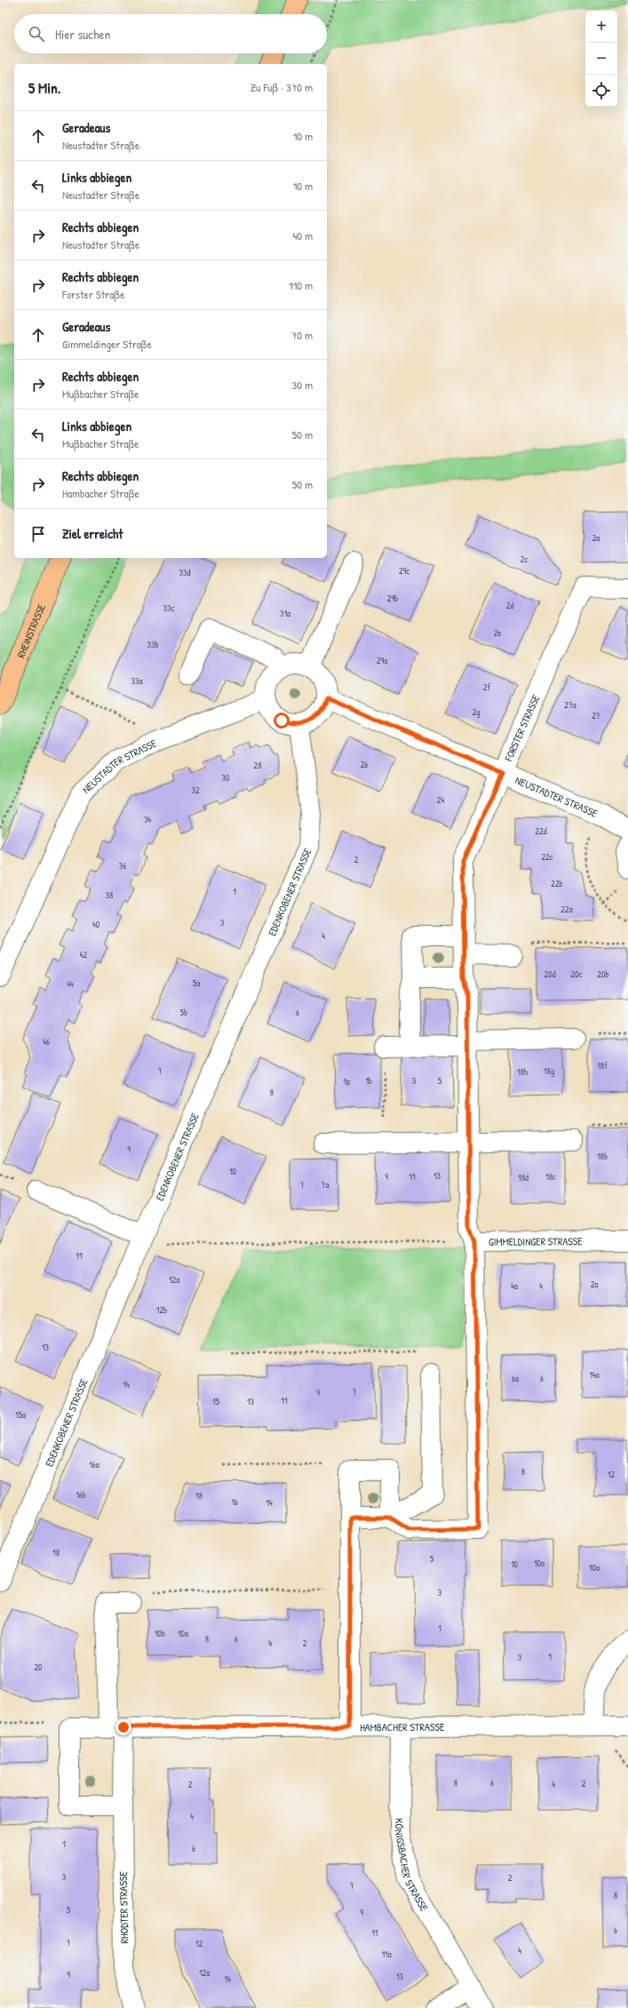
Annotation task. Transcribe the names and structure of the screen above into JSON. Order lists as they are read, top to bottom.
{
  "streets": {
    "main road": ["RHEINSTRASSE"],
    "street": [
      "FORSTER STRASSE",
      "NEUSTADTER STRASSE",
      "EDENKOBENER STRASSE",
      "GIMMELDINGER STRASSE",
      "HAMBACHER STRASSE",
      "KÖNIGSBACHER STRASSE",
      "RHODTER STRASSE"
    ]
  },
  "crossings": [
    ["FORSTER STRASSE", "NEUSTADTER STRASSE"],
    ["FORSTER STRASSE", "GIMMELDINGER STRASSE"],
    ["NEUSTADTER STRASSE", "EDENKOBENER STRASSE"],
    ["HAMBACHER STRASSE", "KÖNIGSBACHER STRASSE"],
    ["HAMBACHER STRASSE", "RHODTER STRASSE"]
  ],
  "house_numbers": [
    "2a",
    "2c",
    "29c",
    "33d",
    "29b",
    "2d",
    "33c",
    "31a",
    "2e",
    "33b",
    "29a",
    "33a",
    "2f",
    "27a",
    "2g",
    "27",
    "26",
    "28",
    "30",
    "32",
    "24",
    "34",
    "22d",
    "22c",
    "2",
    "36",
    "22b",
    "1",
    "38",
    "22a",
    "3",
    "40",
    "4",
    "42",
    "20d",
    "20c",
    "20b",
    "5a",
    "44",
    "5b",
    "6",
    "46",
    "18f",
    "7",
    "18g",
    "18h",
    "1b",
    "3",
    "5",
    "1a",
    "8",
    "9",
    "18b",
    "10",
    "13",
    "9",
    "11",
    "18c",
    "18d",
    "7",
    "7a",
    "11",
    "12a",
    "2a",
    "4a",
    "4",
    "12b",
    "13",
    "14a",
    "6a",
    "6",
    "14",
    "7",
    "9",
    "11",
    "15",
    "13",
    "15a",
    "16a",
    "8",
    "12",
    "16b",
    "18",
    "16",
    "14",
    "18",
    "5",
    "10a",
    "10",
    "10a",
    "3",
    "1",
    "10b",
    "10a",
    "8",
    "6",
    "4",
    "2",
    "1",
    "3",
    "20",
    "8",
    "6",
    "2",
    "2",
    "4",
    "4",
    "1",
    "6",
    "3",
    "2",
    "7",
    "8",
    "5",
    "9",
    "6",
    "11",
    "7",
    "12",
    "4",
    "11a",
    "12a",
    "9",
    "13",
    "14"
  ],
  "page": {
    "map_buttons": ["+", "−"],
    "search": "Hier suchen",
    "heading": ["5 Min.", "Zu Fuß · 370 m"],
    "list": [
      ["Geradeaus", "Neustadter Straße", "10 m"],
      ["Links abbiegen", "Neustadter Straße", "10 m"],
      ["Rechts abbiegen", "Neustadter Straße", "40 m"],
      ["Rechts abbiegen", "Forster Straße", "110 m"],
      ["Geradeaus", "Gimmeldinger Straße", "70 m"],
      ["Rechts abbiegen", "Mußbacher Straße", "30 m"],
      ["Links abbiegen", "Mußbacher Straße", "50 m"],
      ["Rechts abbiegen", "Hambacher Straße", "50 m"],
      "Ziel erreicht"
    ]
  }
}
